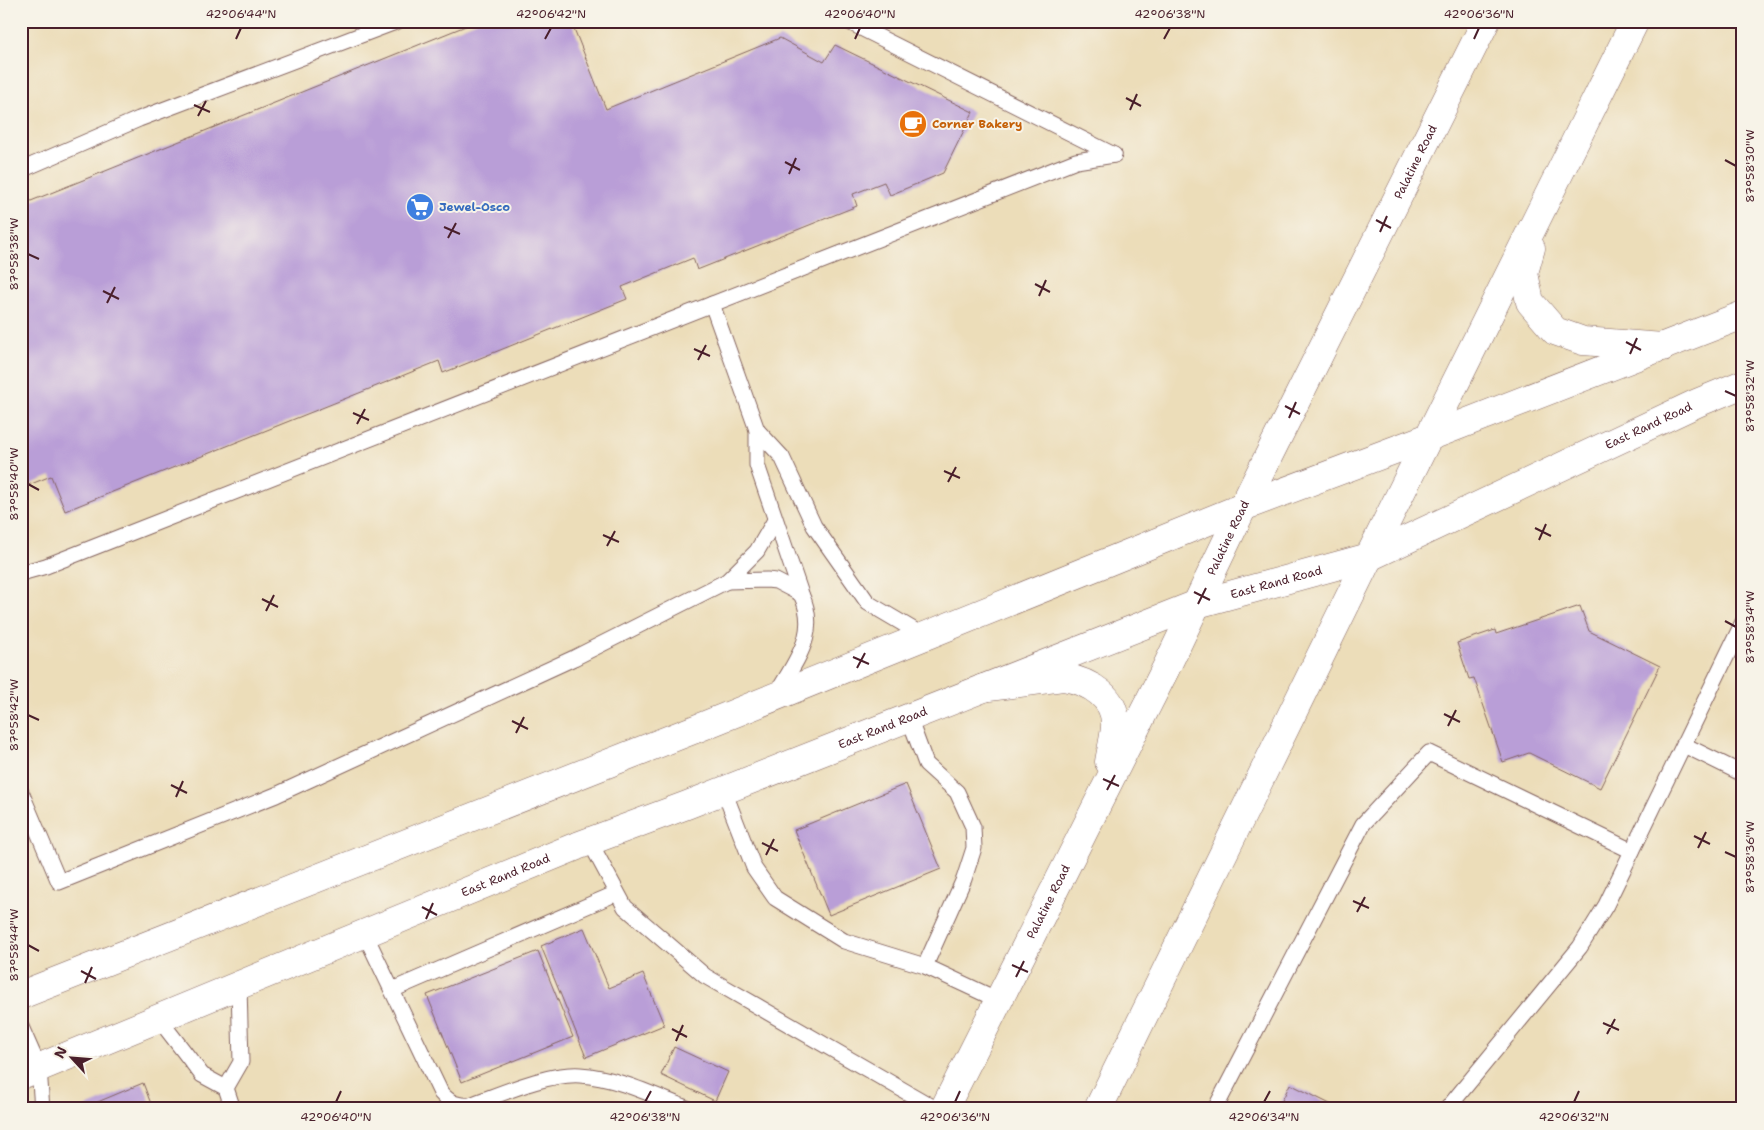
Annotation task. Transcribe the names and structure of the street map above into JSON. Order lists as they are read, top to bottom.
{
  "streets": {
    "main road": ["Palatine Road", "East Rand Road"]
  },
  "crossings": [
    ["Palatine Road", "East Rand Road"]
  ],
  "places": {
    "cafe": ["Corner Bakery"],
    "supermarket": ["Jewel-Osco"]
  },
  "north": "top left",
  "coordinates": [
    "42°06'44\"N",
    "42°06'42\"N",
    "42°06'40\"N",
    "42°06'38\"N",
    "42°06'36\"N",
    "87°58'30\"W",
    "87°58'38\"W",
    "87°58'32\"W",
    "87°58'40\"W",
    "87°58'34\"W",
    "87°58'42\"W",
    "87°58'36\"W",
    "87°58'44\"W",
    "42°06'34\"N",
    "42°06'32\"N"
  ]
}
